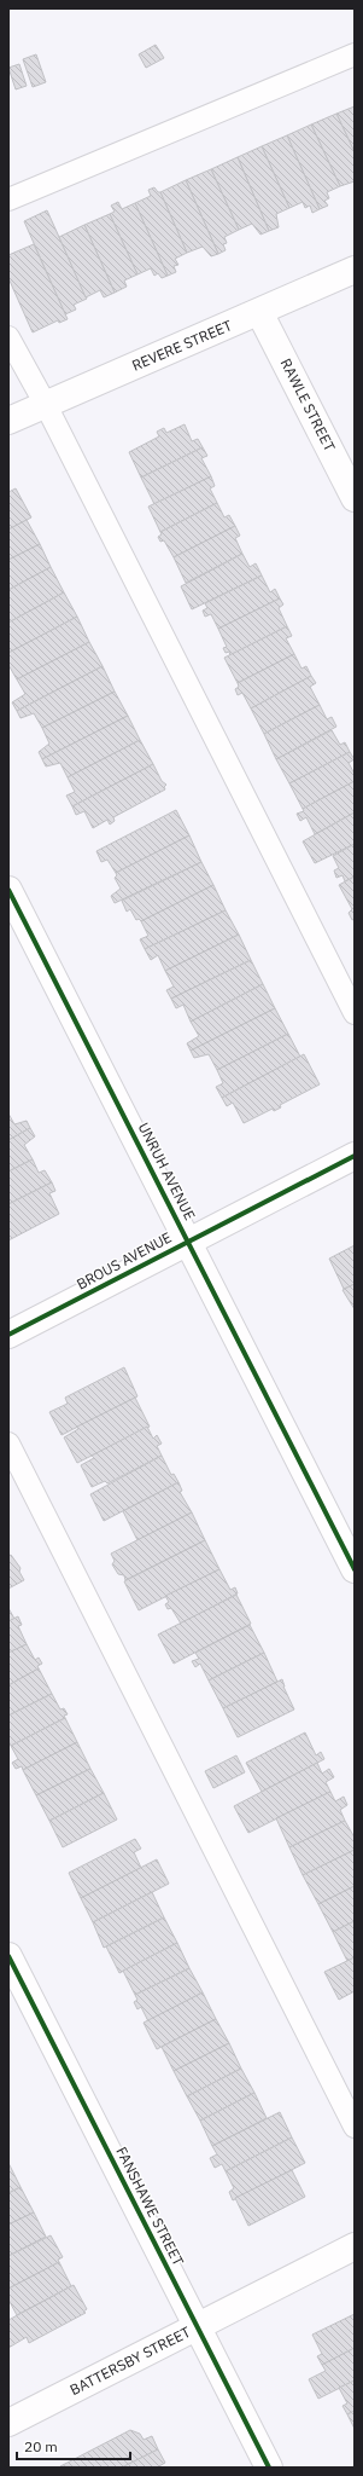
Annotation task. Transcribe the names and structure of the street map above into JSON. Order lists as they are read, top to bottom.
{
  "streets": {
    "street": [
      "REVERE STREET",
      "RAWLE STREET",
      "UNRUH AVENUE",
      "BROUS AVENUE",
      "FANSHAWE STREET",
      "BATTERSBY STREET"
    ]
  },
  "crossings": [
    ["REVERE STREET", "RAWLE STREET"],
    ["UNRUH AVENUE", "BROUS AVENUE"],
    ["FANSHAWE STREET", "BATTERSBY STREET"]
  ],
  "scale_bar": "20 m"
}
